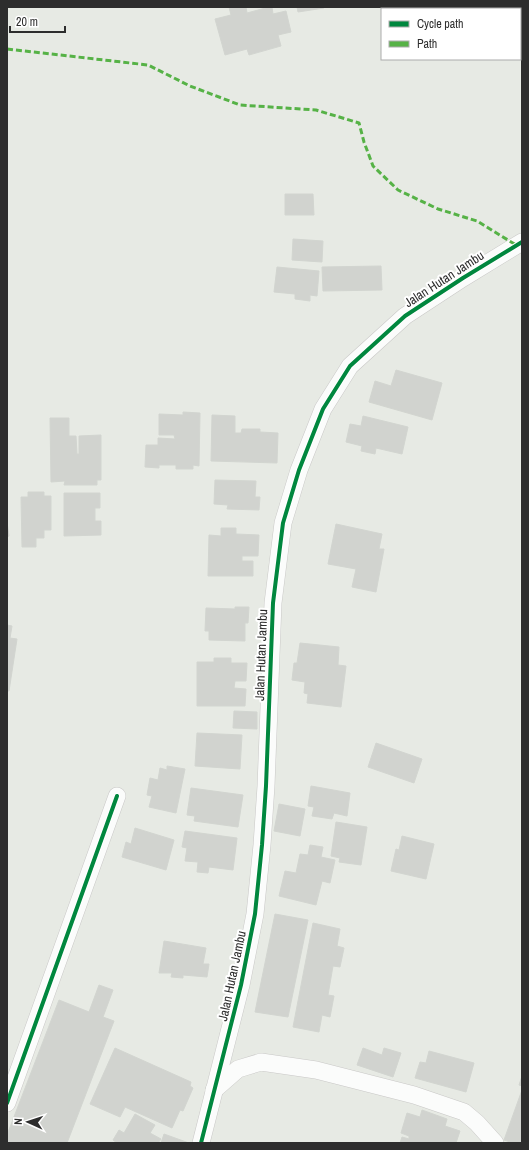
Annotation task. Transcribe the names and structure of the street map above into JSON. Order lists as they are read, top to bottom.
{
  "streets": {
    "street": ["Jalan Hutan Jambu"]
  },
  "legend": ["Cycle path", "Path"],
  "scale_bar": "20 m",
  "north": "left"
}
